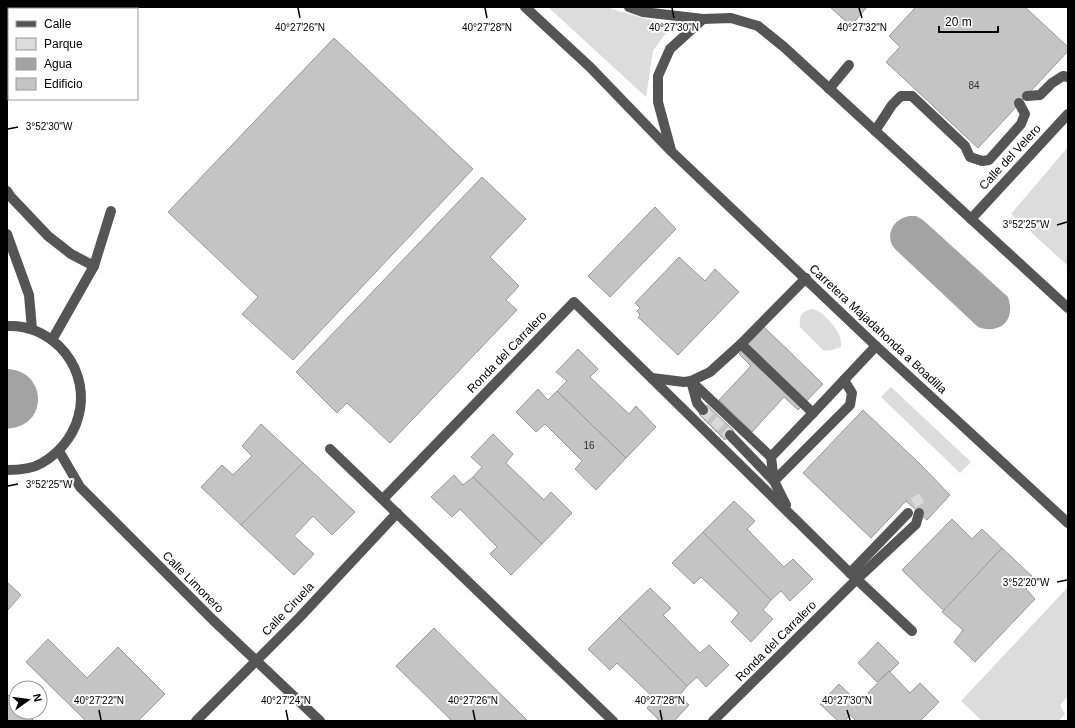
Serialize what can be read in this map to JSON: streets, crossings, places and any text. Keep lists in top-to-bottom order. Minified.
{"streets":{"street":["Calle del Velero","Carretera Majadahonda a Boadilla","Ronda del Carralero","Calle Limonero","Calle Ciruela"]},"crossings":[["Calle Limonero","Calle Ciruela"]],"house_numbers":["84","16"],"legend":["Calle","Parque","Agua","Edificio"],"scale_bar":"20 m","north":"right","coordinates":["40°27'26\"N","40°27'28\"N","40°27'30\"N","40°27'32\"N","3°52'30\"W","3°52'25\"W","3°52'20\"W","40°27'22\"N","40°27'24\"N"]}
